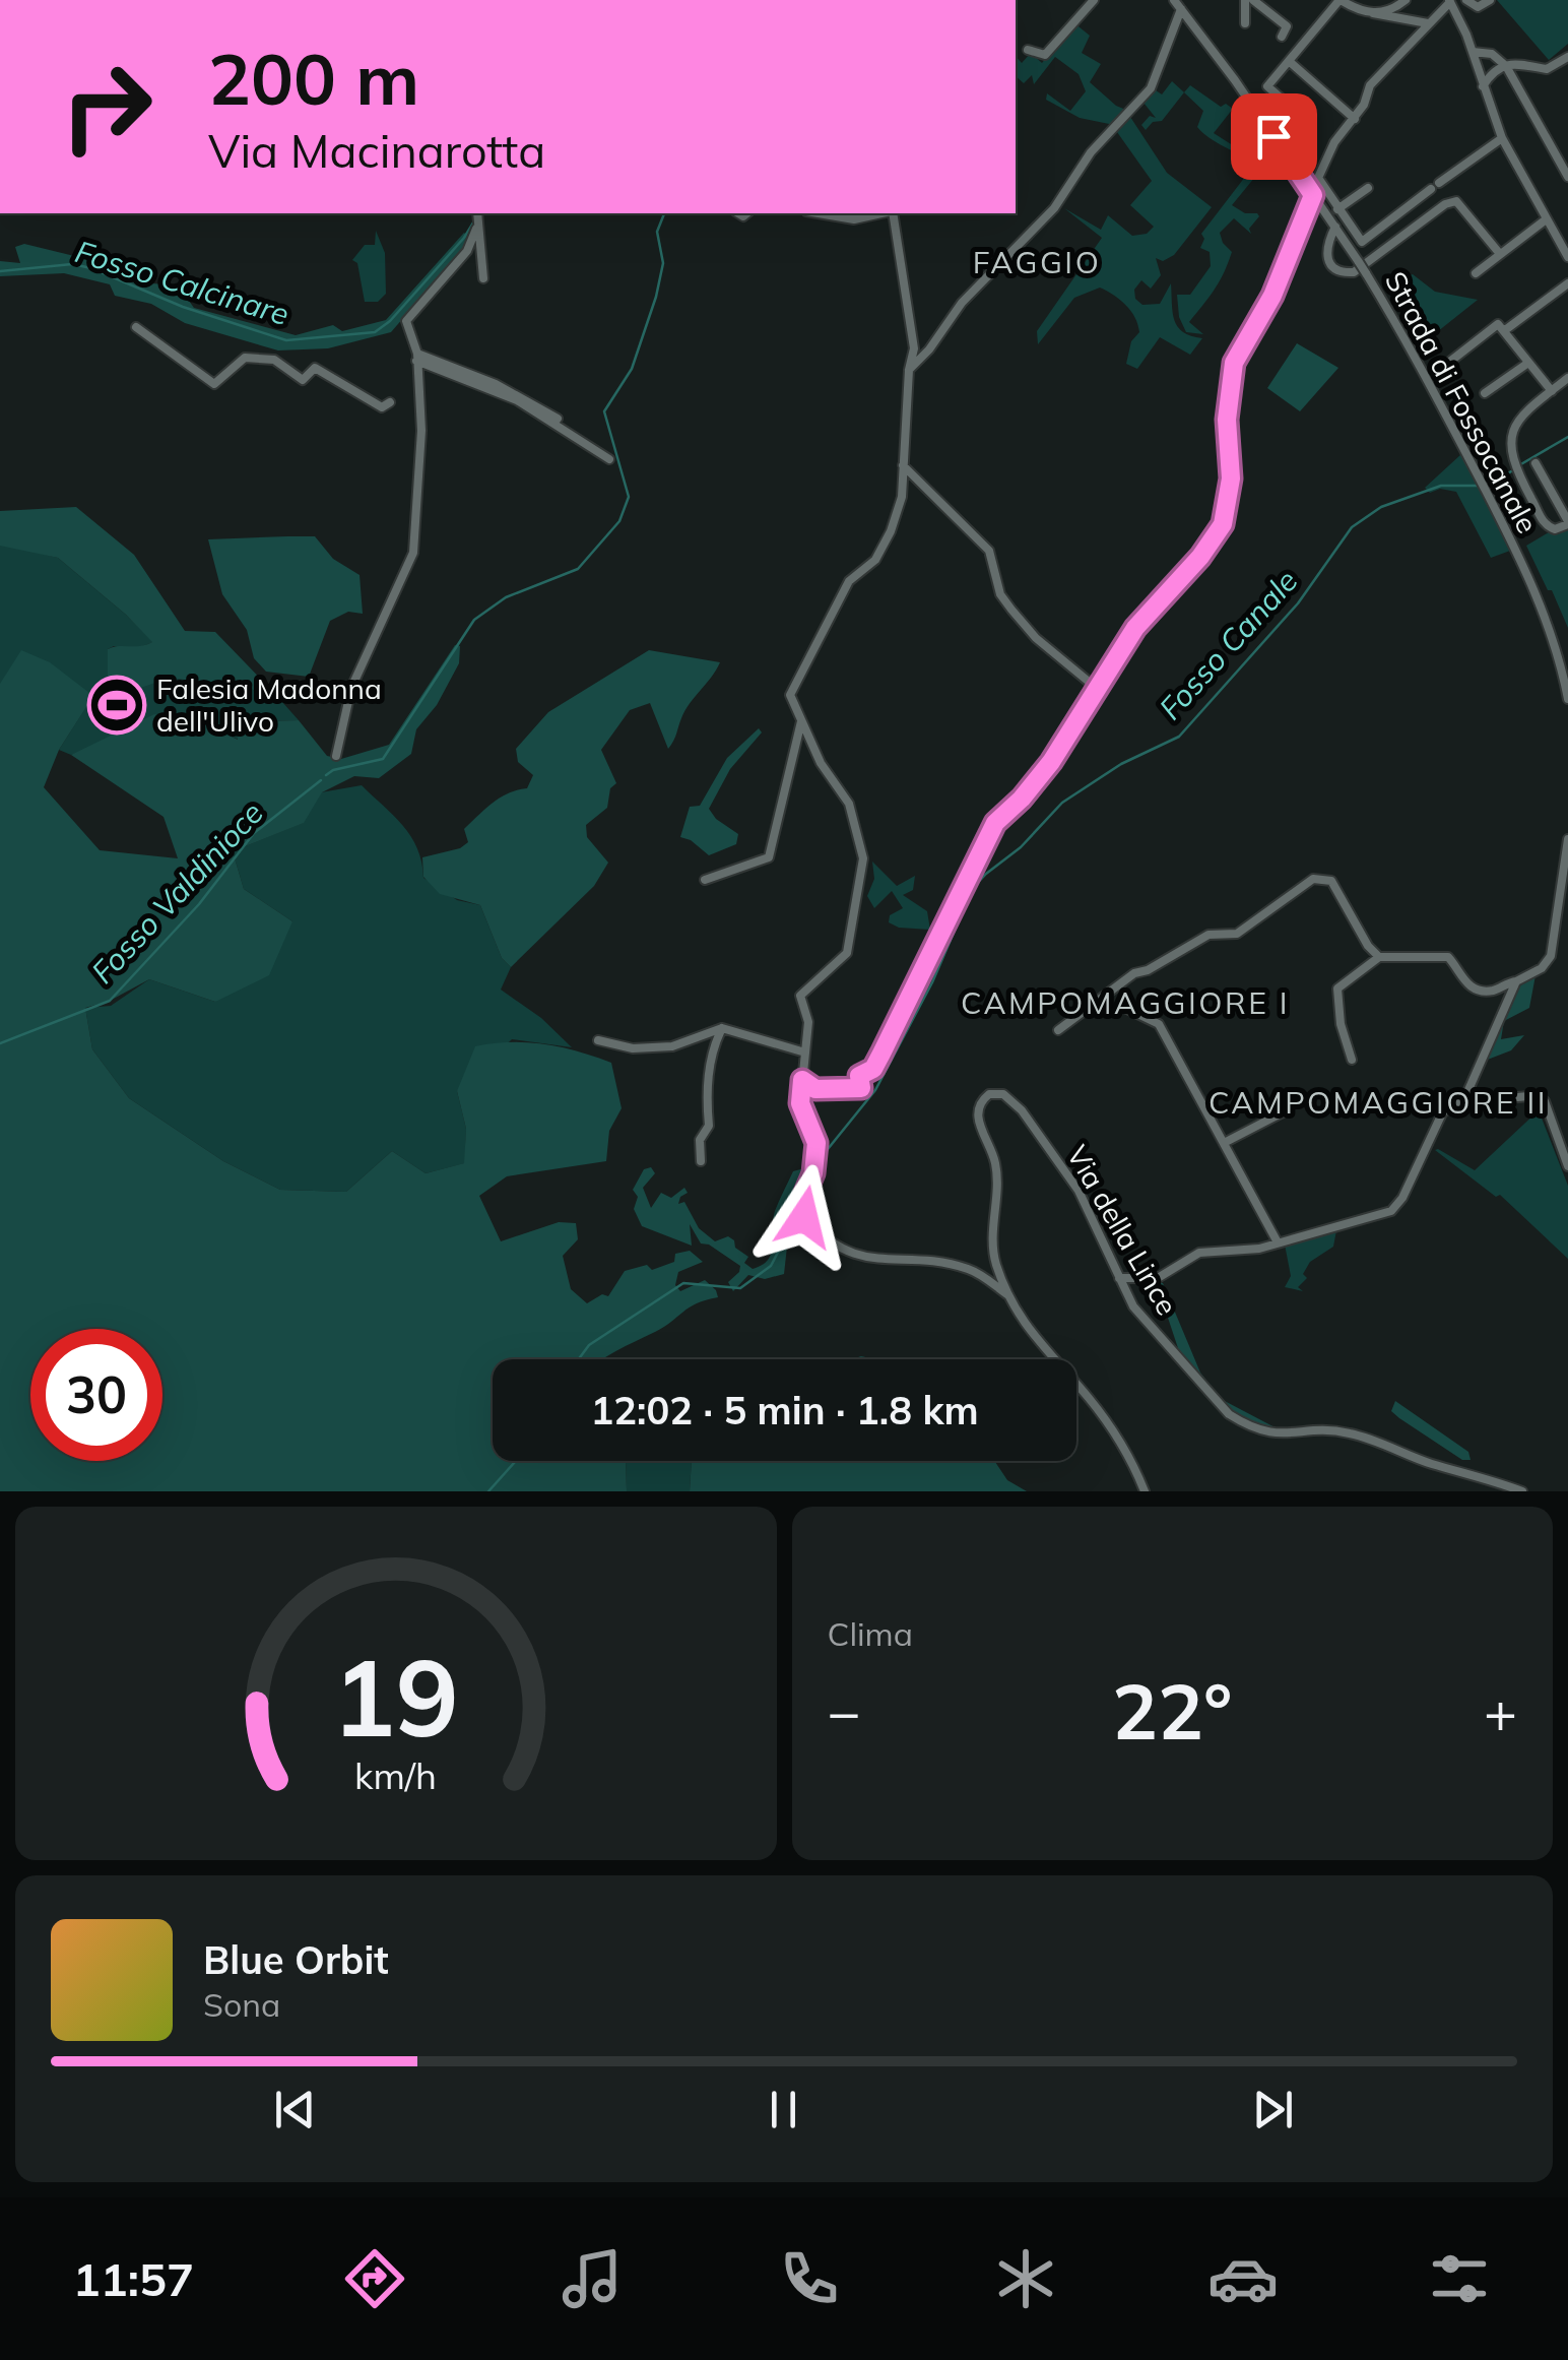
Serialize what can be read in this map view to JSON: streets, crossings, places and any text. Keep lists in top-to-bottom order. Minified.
{"streets":{"street":["Strada di Fossocanale","Via della Lince"]},"districts":["FAGGIO","CAMPOMAGGIORE I","CAMPOMAGGIORE II"],"water":["Fosso Calcinare","Fosso Canale","Fosso Valdinioce"],"places":{"sports":["Falesia Madonna dell'Ulivo"]},"page":{"turn":["200 m","Via Macinarotta"],"limit":"30","trip":"12:02 · 5 min · 1.8 km","tile":"Clima","heat":["−","22°","+"],"song":["Blue Orbit","Sona"],"tabs":"11:57","gauge":["19","km/h"]}}
